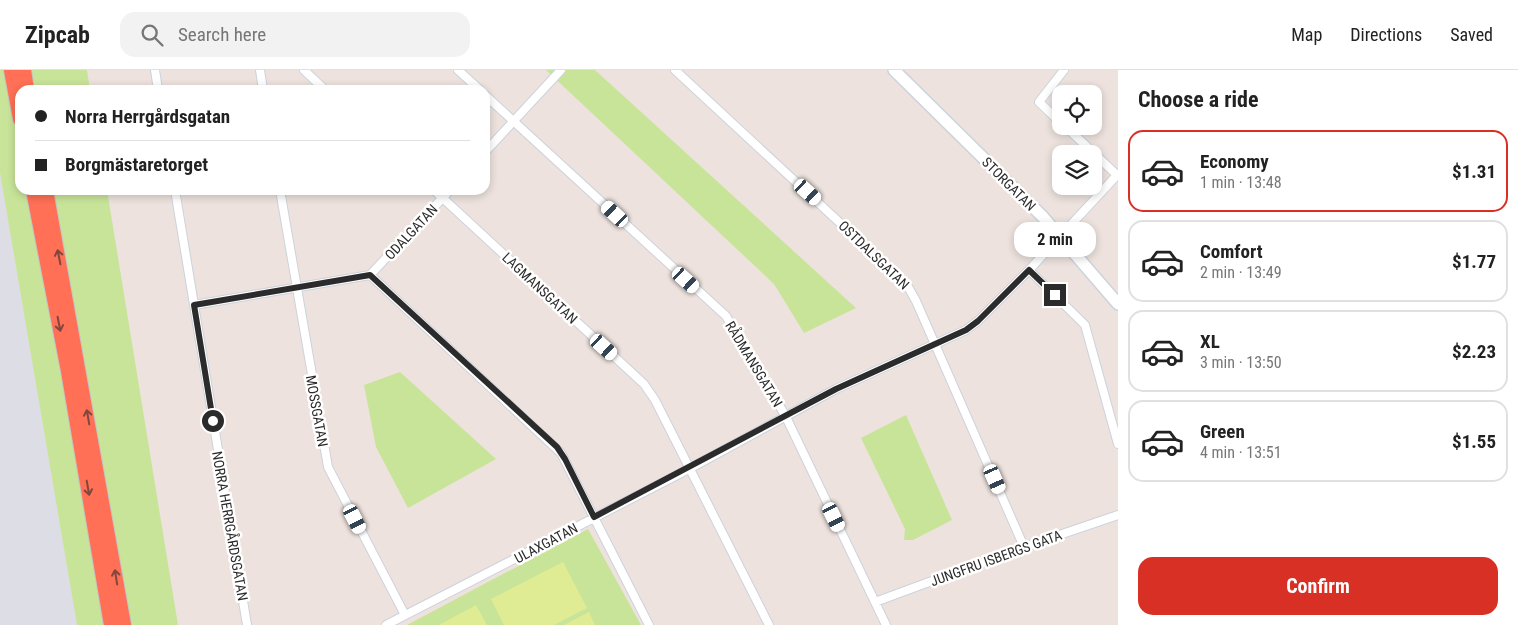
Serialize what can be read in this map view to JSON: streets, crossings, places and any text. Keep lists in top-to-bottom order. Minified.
{"streets":{"main road":["STORGATAN"],"street":["ODALGATAN","OSTDALSGATAN","LAGMANSGATAN","RÅDMANSGATAN","MOSSGATAN","NORRA HERRGÅRDSGATAN","ULAXGATAN","JUNGFRU ISBERGS GATA"]},"crossings":[["STORGATAN","ULAXGATAN"],["ODALGATAN","LAGMANSGATAN"],["OSTDALSGATAN","ULAXGATAN"],["OSTDALSGATAN","JUNGFRU ISBERGS GATA"],["LAGMANSGATAN","ULAXGATAN"],["RÅDMANSGATAN","ULAXGATAN"],["RÅDMANSGATAN","JUNGFRU ISBERGS GATA"],["MOSSGATAN","ULAXGATAN"]],"page":{"header":"Zipcab","search":"Search here","nav":["Map","Directions","Saved"],"heading":"Choose a ride","banner":["Norra Herrgårdsgatan","Borgmästaretorget"],"list":[{"name":"Economy","note":"1 min · 13:48","value":"$1.31"},{"name":"Comfort","note":"2 min · 13:49","value":"$1.77"},{"name":"XL","note":"3 min · 13:50","value":"$2.23"},{"name":"Green","note":"4 min · 13:51","value":"$1.55"}],"bubble":"2 min","buttons":"Confirm"}}
